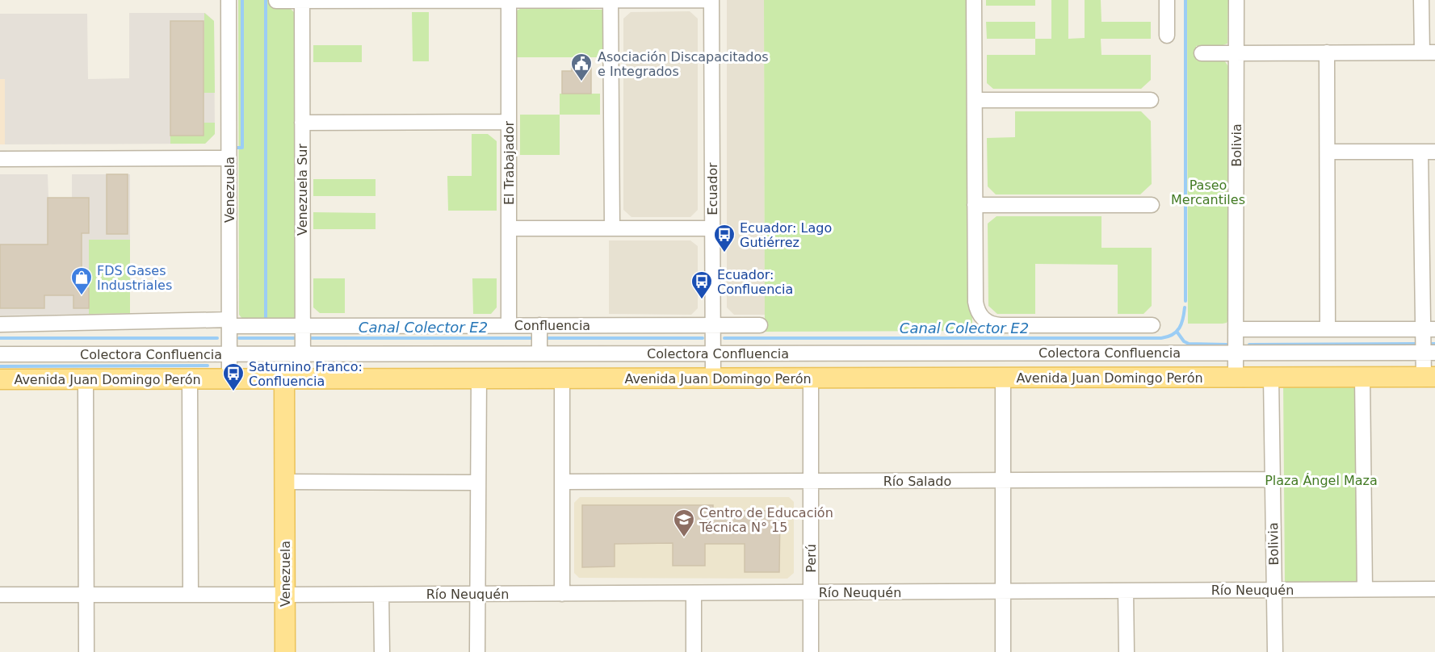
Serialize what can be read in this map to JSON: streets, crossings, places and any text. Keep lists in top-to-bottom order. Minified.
{"streets":{"main road":["Venezuela","Avenida Juan Domingo Perón"],"street":["Bolivia","El Trabajador","Ecuador","Venezuela Sur","Confluencia","Colectora Confluencia","Río Salado","Perú","Río Neuquén"]},"crossings":[["Bolivia","Colectora Confluencia"],["Bolivia","Avenida Juan Domingo Perón"],["Bolivia","Río Salado"],["Bolivia","Río Neuquén"],["El Trabajador","Confluencia"],["Ecuador","Confluencia"],["Ecuador","Colectora Confluencia"],["Ecuador","Avenida Juan Domingo Perón"],["Venezuela","Venezuela Sur"],["Venezuela","Confluencia"],["Venezuela","Colectora Confluencia"],["Venezuela","Avenida Juan Domingo Perón"],["Venezuela","Río Neuquén"],["Venezuela Sur","Confluencia"],["Venezuela Sur","Colectora Confluencia"],["Venezuela Sur","Avenida Juan Domingo Perón"],["Avenida Juan Domingo Perón","Perú"],["Río Salado","Perú"],["Perú","Río Neuquén"]],"water":["Canal Colector E2"],"parks":["Paseo Mercantiles","Plaza Ángel Maza"],"places":{"public building":["Asociación Discapacitados e Integrados"],"bus stop":["Ecuador: Lago Gutiérrez","Ecuador: Confluencia","Saturnino Franco: Confluencia"],"shop":["FDS Gases Industriales"],"school or university":["Centro de Educación Técnica N° 15"]}}
